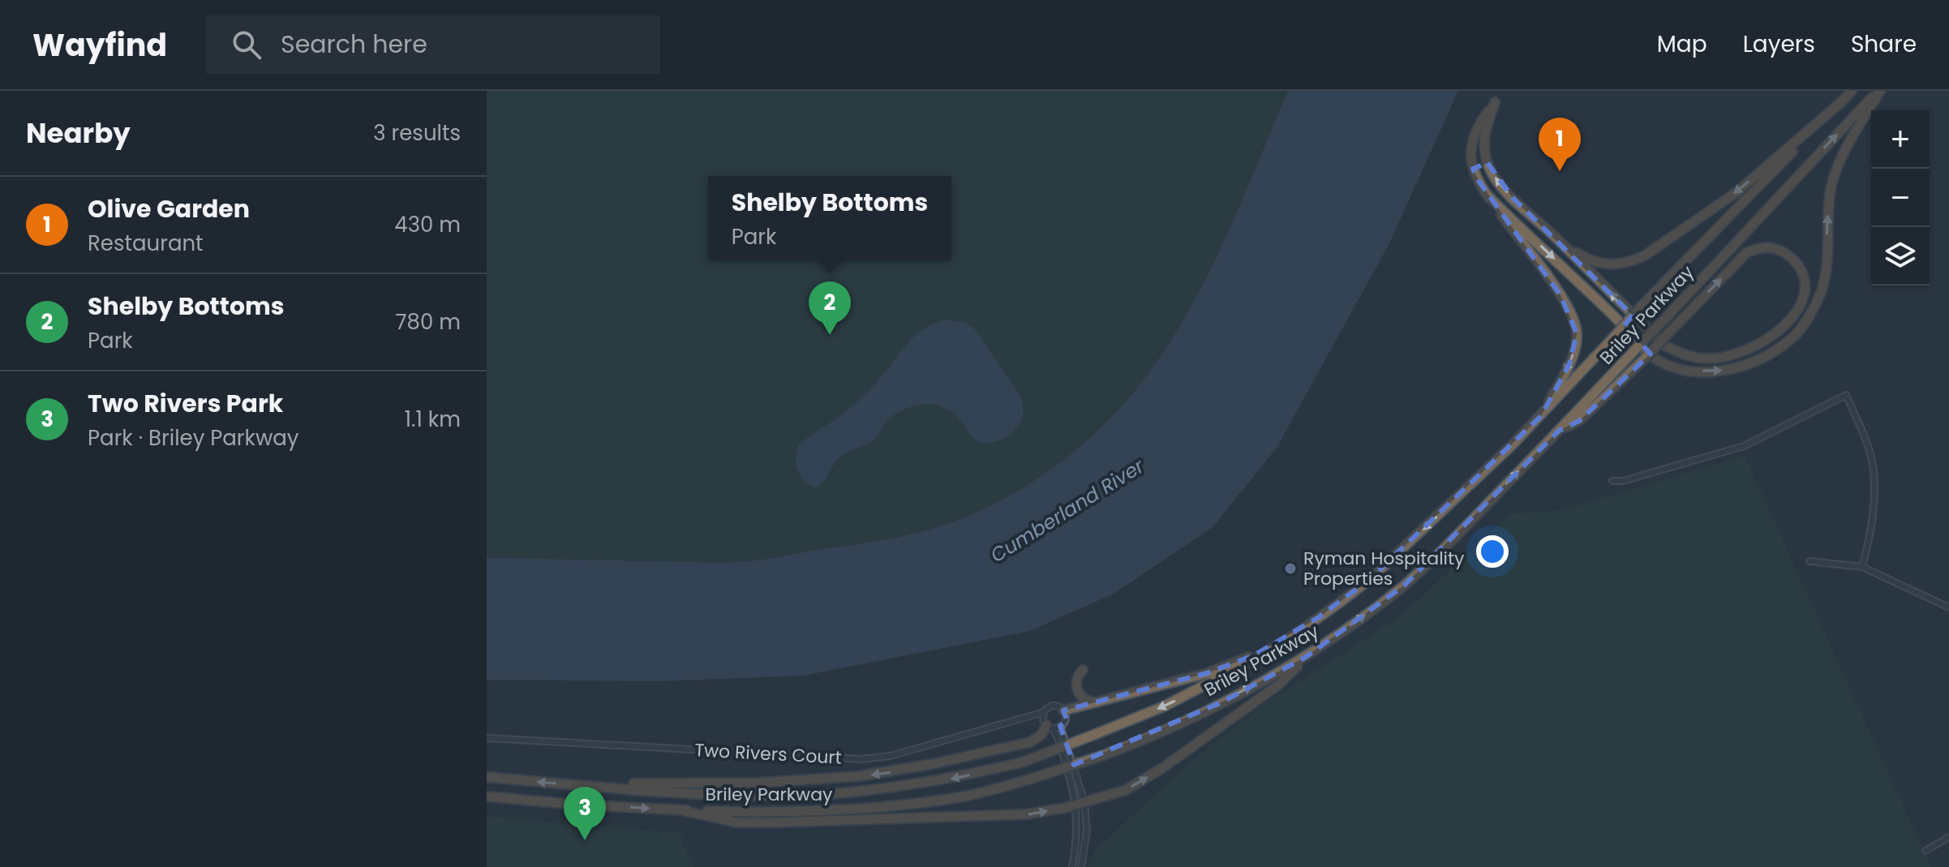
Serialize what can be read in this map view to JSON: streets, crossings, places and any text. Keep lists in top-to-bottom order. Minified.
{"streets":{"highway":["Briley Parkway"],"street":["Two Rivers Court"]},"water":["Cumberland River"],"places":["Ryman Hospitality Properties"],"page":{"header":"Wayfind","search":"Search here","nav":["Map","Layers","Share"],"heading":["Nearby","3 results"],"map_buttons":["+","−"],"pins":["1","2","3"],"list":[{"mark":"1","name":"Olive Garden","note":"Restaurant","value":"430 m"},{"mark":"2","name":"Shelby Bottoms","note":"Park","value":"780 m"},{"mark":"3","name":"Two Rivers Park","note":"Park · Briley Parkway","value":"1.1 km"}],"popup":["Shelby Bottoms","Park"]}}
